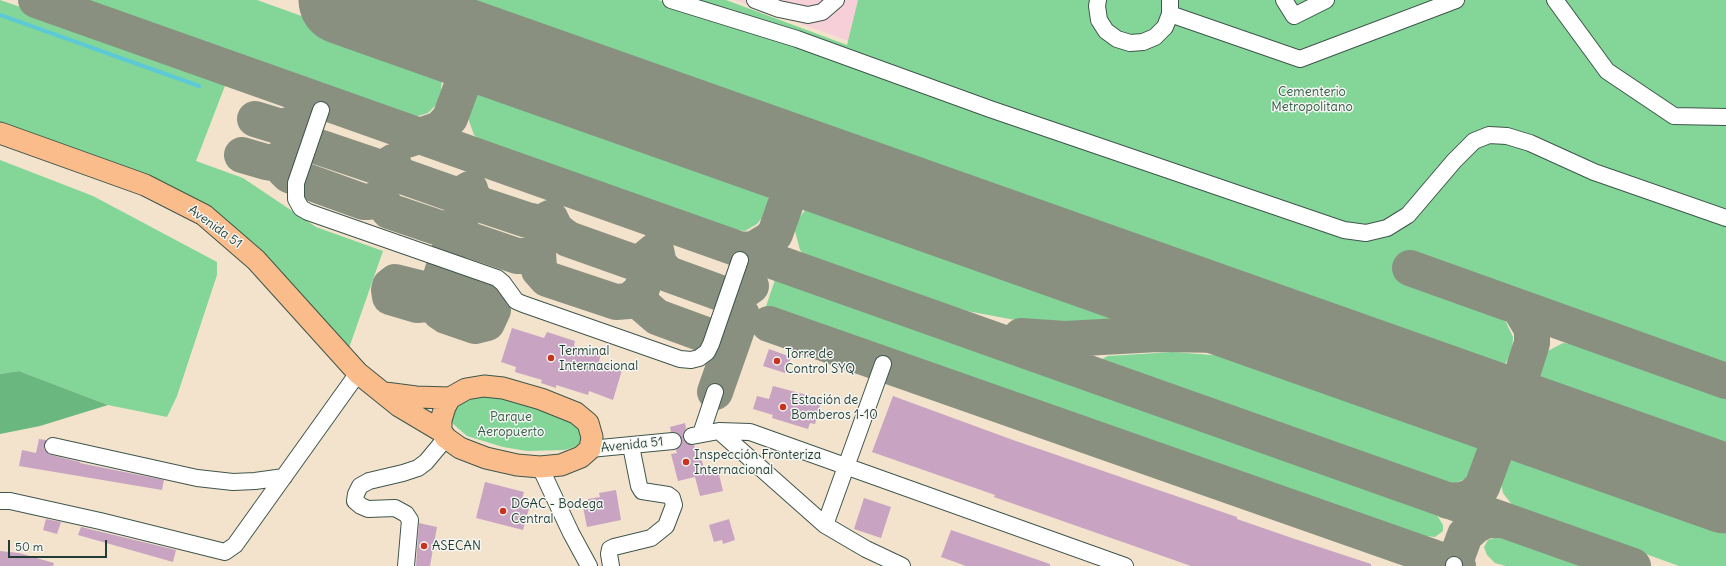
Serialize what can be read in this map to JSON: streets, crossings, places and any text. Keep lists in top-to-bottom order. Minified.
{"streets":{"main road":["Avenida 51"]},"parks":["Cementerio Metropolitano","Parque Aeropuerto"],"places":["Terminal Internacional","Torre de Control SYQ","Estación de Bomberos 1-10","Inspección Fronteriza Internacional","DGAC - Bodega Central","ASECAN"],"scale_bar":"50 m"}
